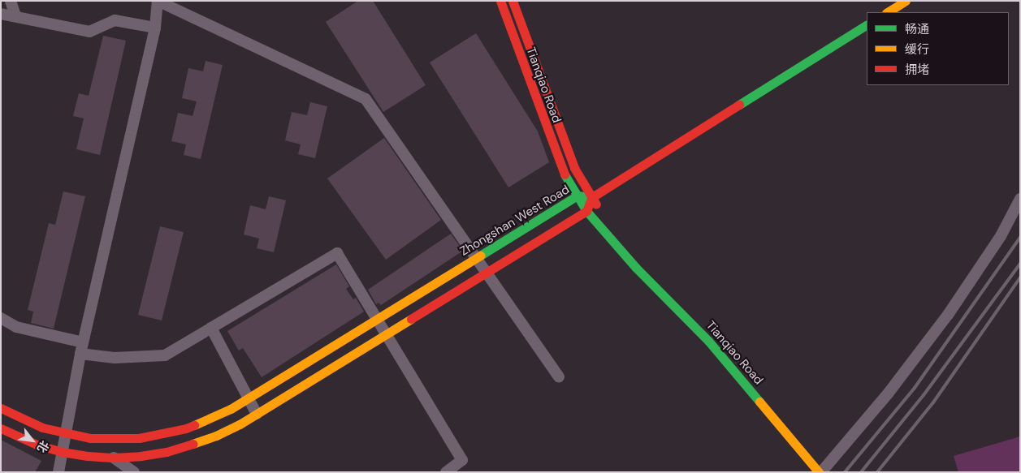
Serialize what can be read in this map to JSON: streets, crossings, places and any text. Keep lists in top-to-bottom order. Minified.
{"streets":{"main road":["Tianqiao Road","Zhongshan West Road"]},"crossings":[["Tianqiao Road","Zhongshan West Road"]],"legend":["畅通","缓行","拥堵"],"north":"bottom right"}
